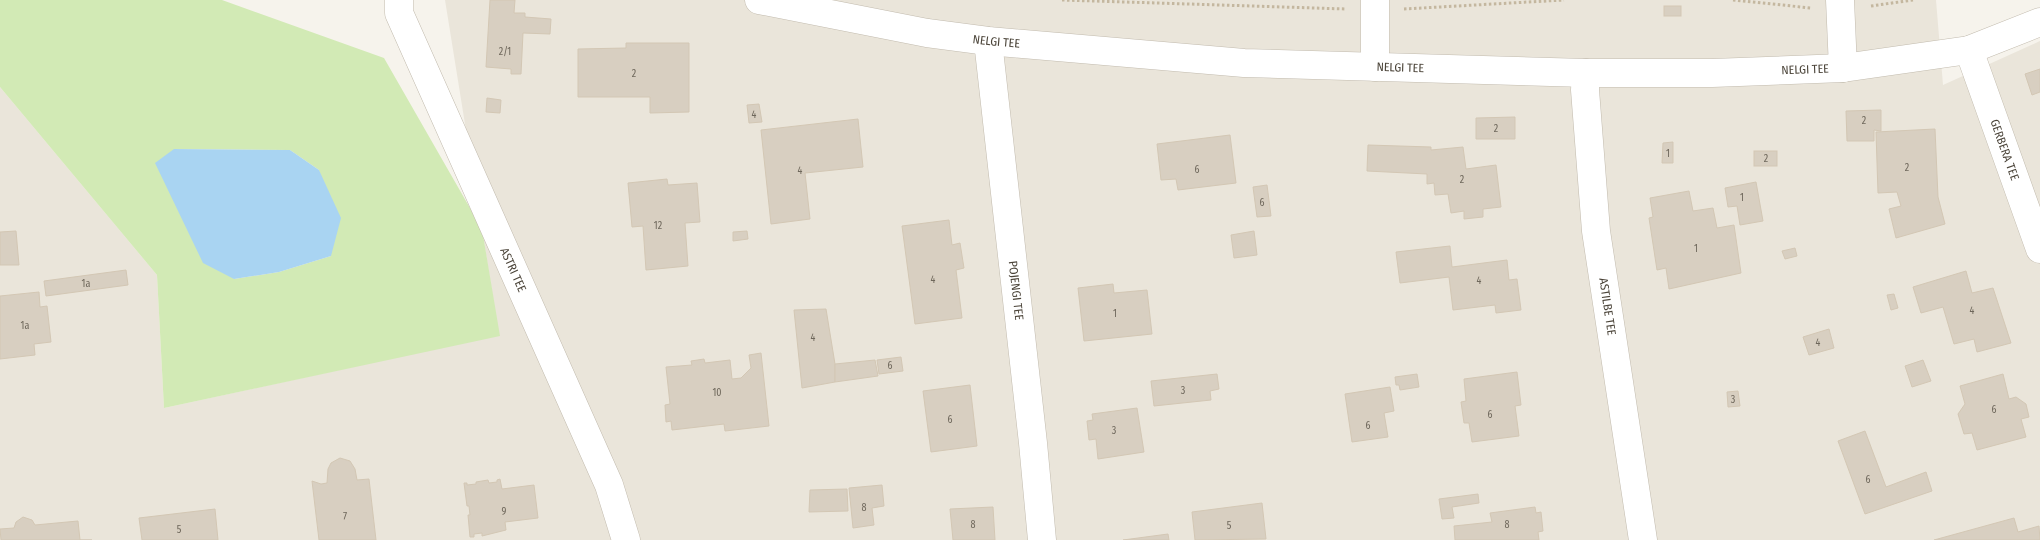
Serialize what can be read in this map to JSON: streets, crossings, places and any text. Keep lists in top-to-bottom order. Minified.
{"streets":{"street":["NELGI TEE","GERBERA TEE","ASTRI TEE","POJENGI TEE","ASTILBE TEE"]},"crossings":[["NELGI TEE","GERBERA TEE"],["NELGI TEE","POJENGI TEE"],["NELGI TEE","ASTILBE TEE"]],"house_numbers":["2/1","2","4","2","2","1","2","2","6","4","2","1","6","12","1","4","4","1a","4","1","1a","4","4","6","3","10","3","6","6","6","6","3","6","8","9","7","8","8","5","5"]}
